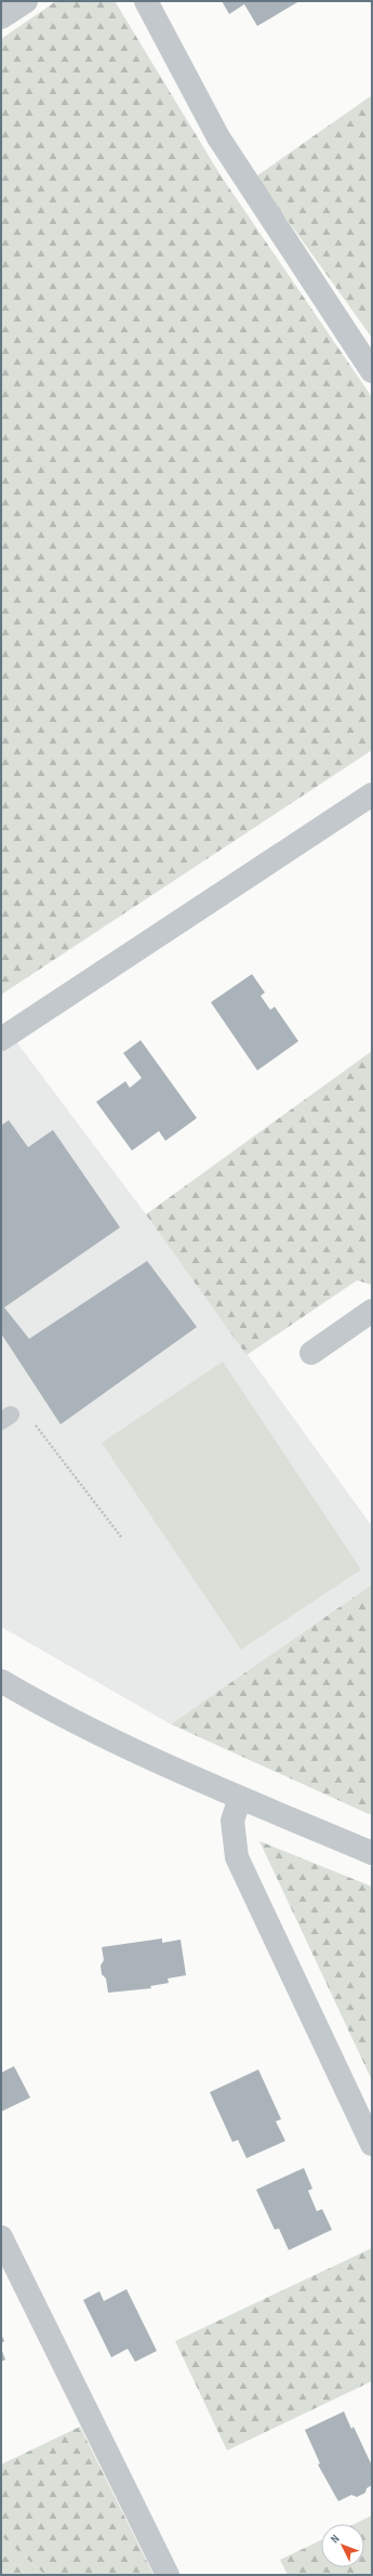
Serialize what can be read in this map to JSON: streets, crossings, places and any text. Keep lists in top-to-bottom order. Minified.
{"north":"top left"}
